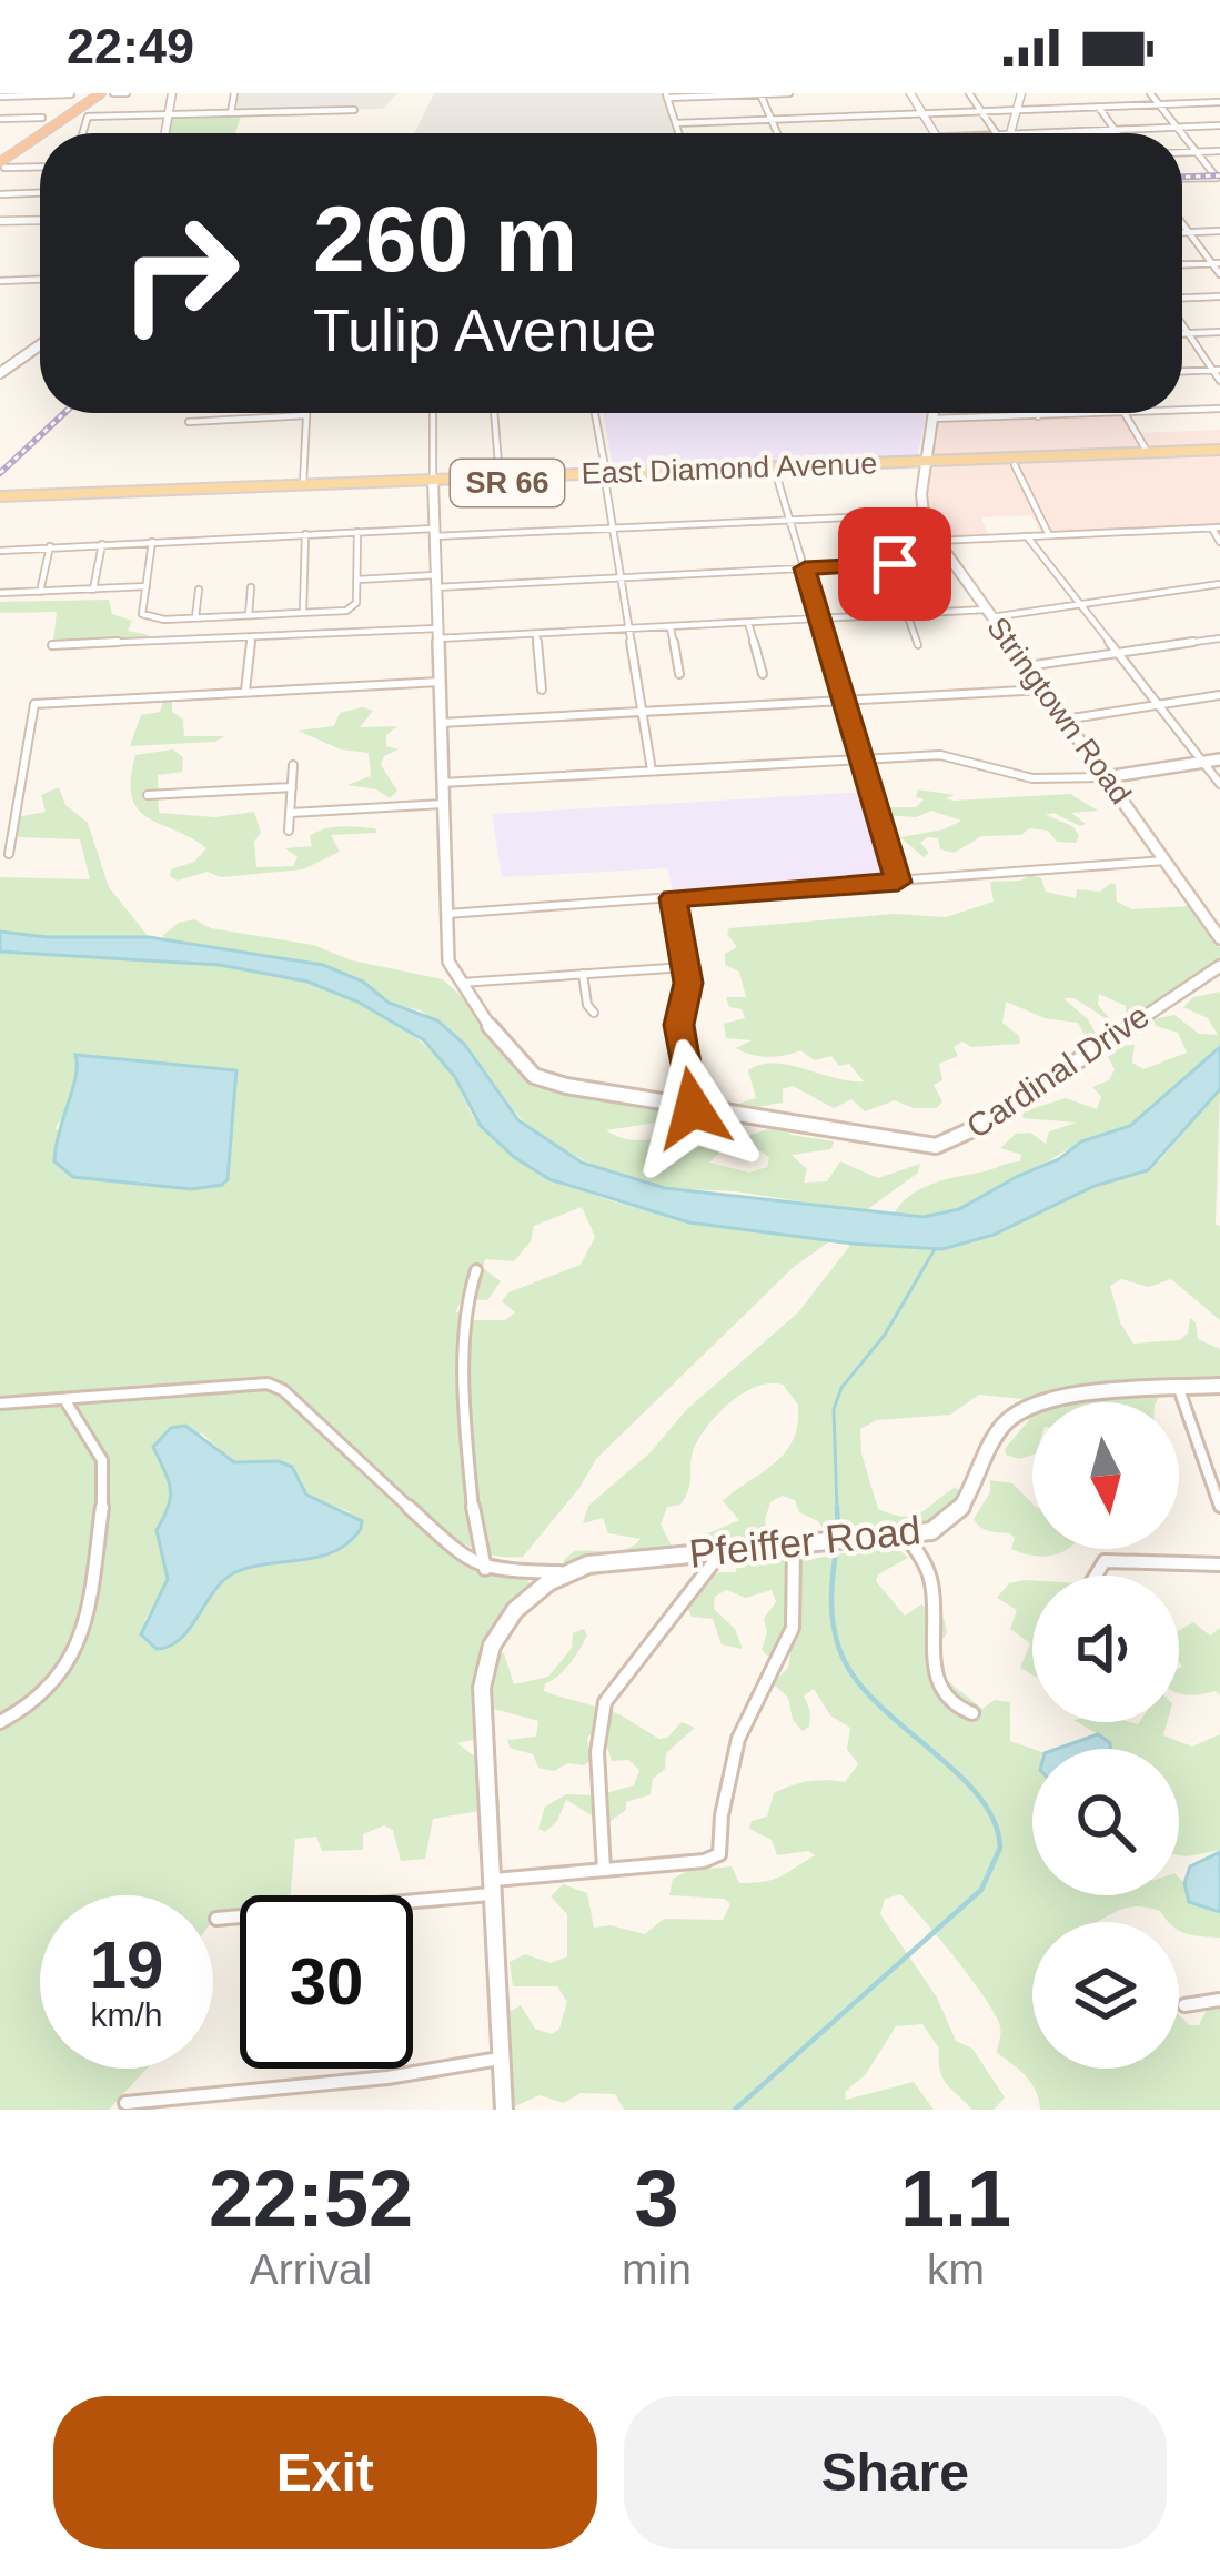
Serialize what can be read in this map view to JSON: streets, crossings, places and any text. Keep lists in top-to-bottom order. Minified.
{"streets":{"main road":["East Diamond Avenue","SR 66"],"street":["Stringtown Road","Cardinal Drive","Pfeiffer Road"]},"north":"bottom","page":{"status":"22:49","turn":["260 m","Tulip Avenue"],"speed":"19 km/h","limit":"30","eta":["22:52","Arrival","3","min","1.1","km"],"buttons":["Exit","Share"]}}
